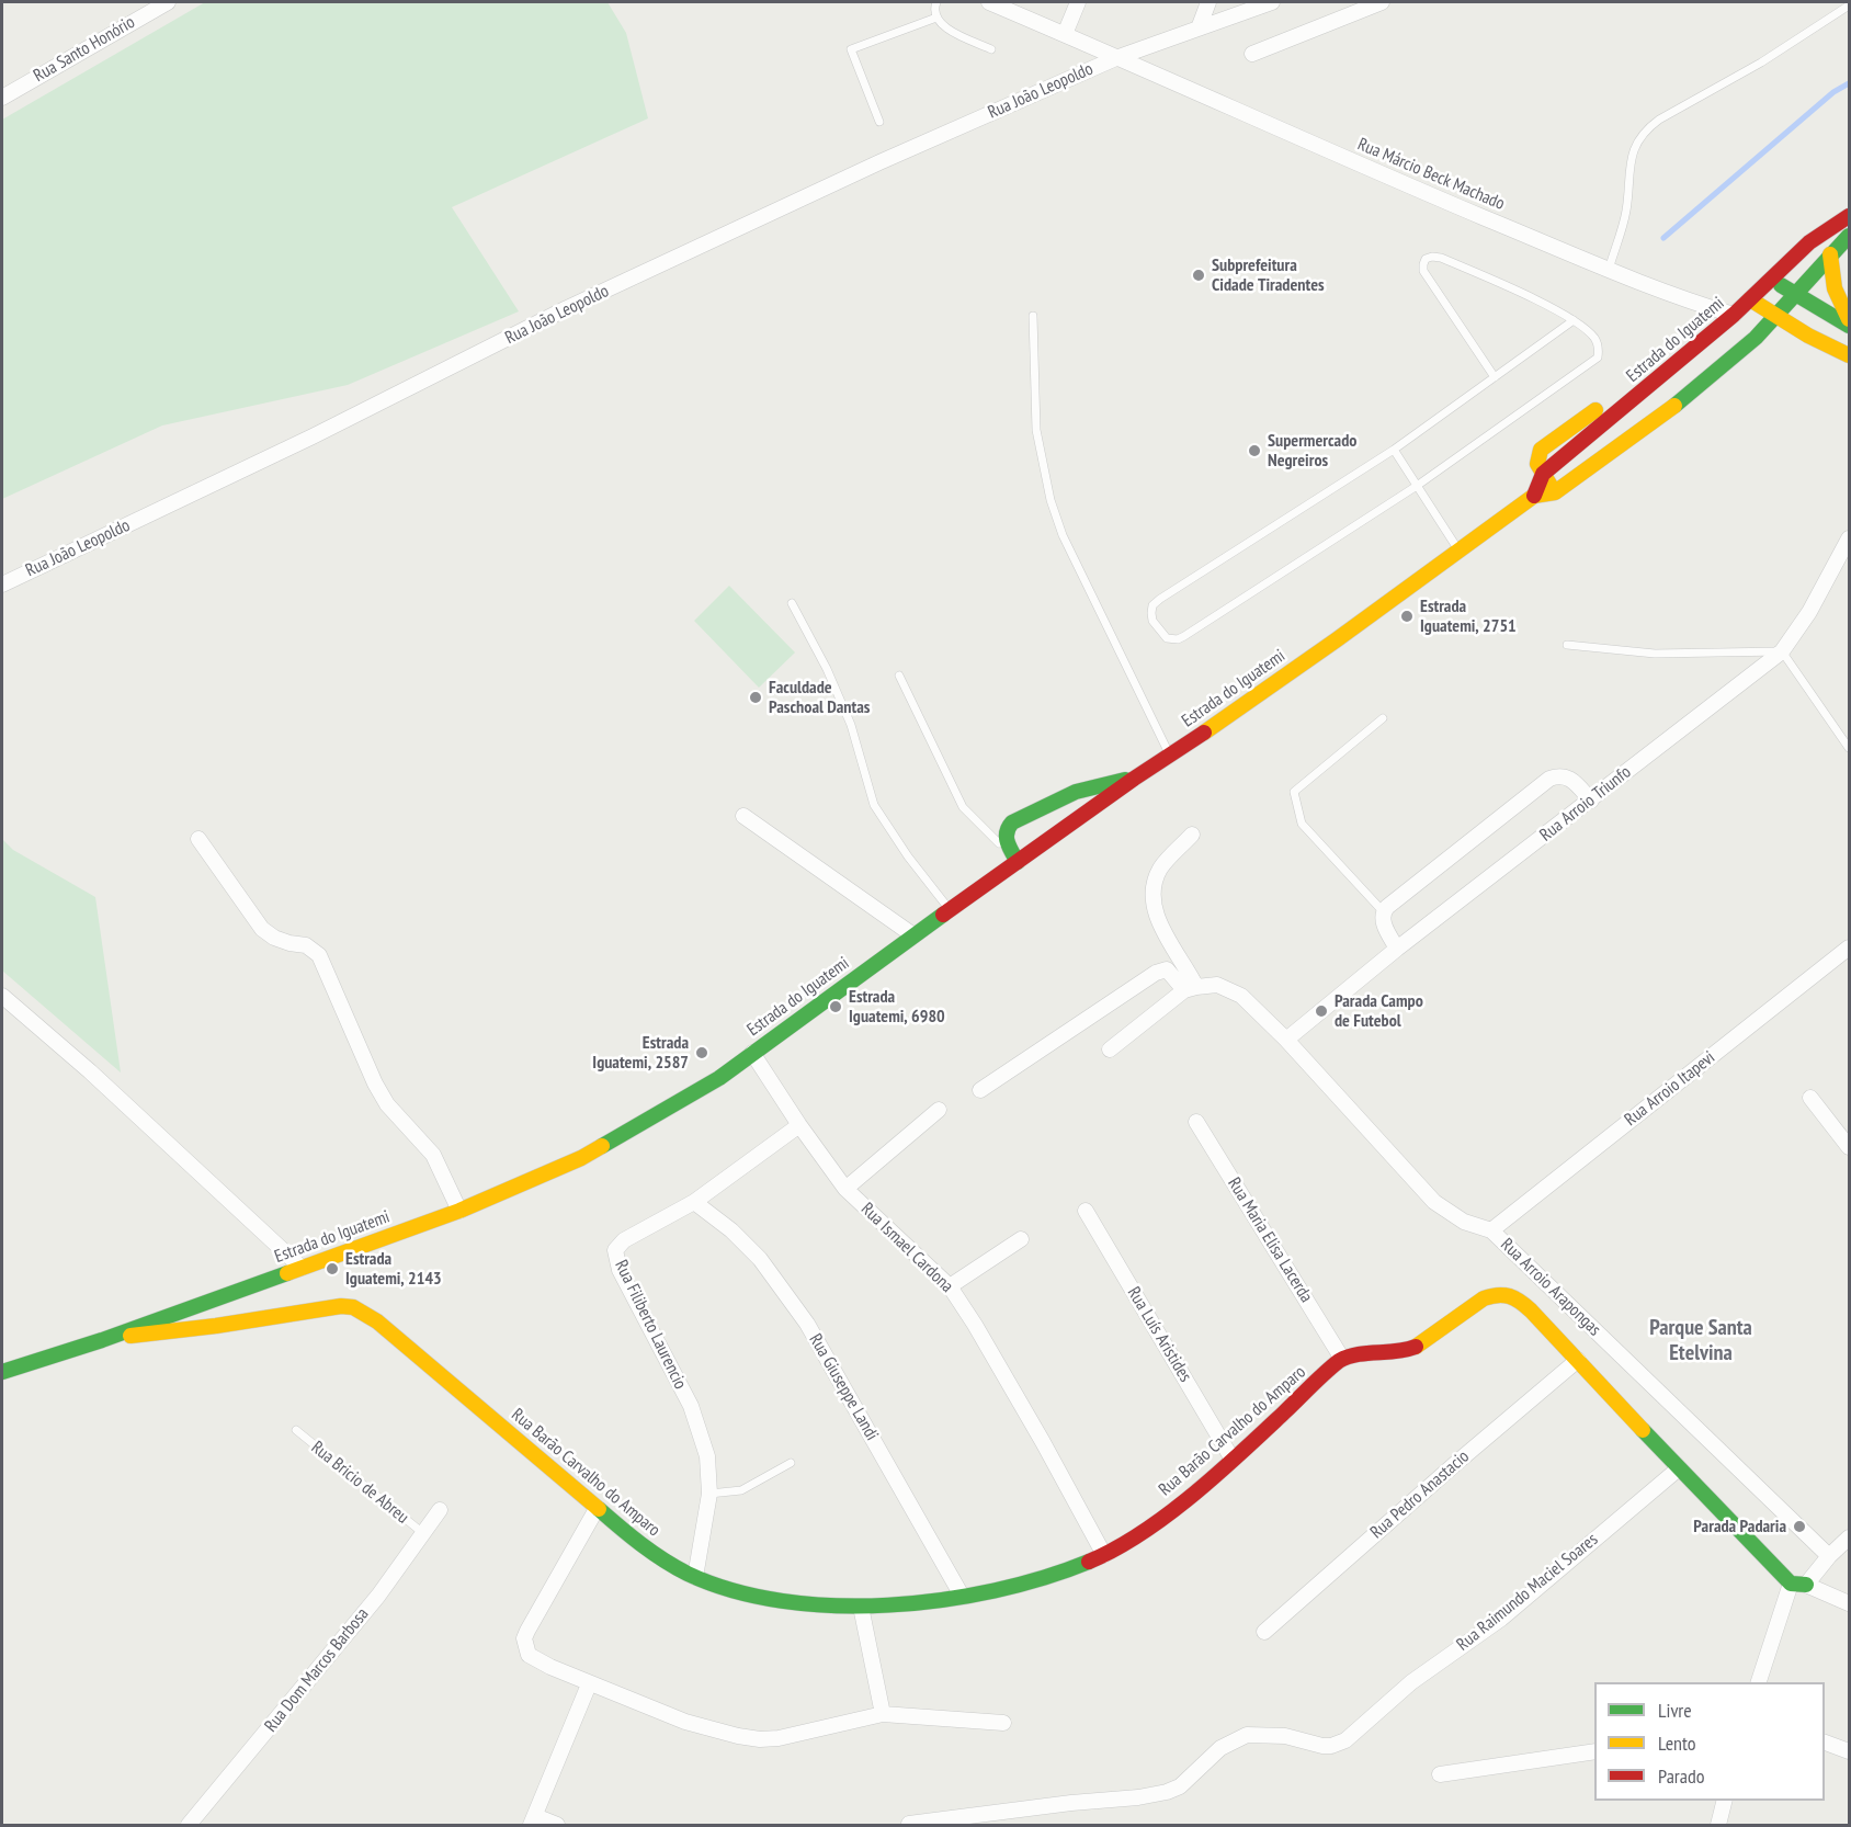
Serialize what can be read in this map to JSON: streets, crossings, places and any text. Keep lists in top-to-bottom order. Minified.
{"streets":{"main road":["Estrada do Iguatemi","Rua Barão Carvalho do Amparo"],"street":["Rua Santo Honório","Rua João Leopoldo","Rua Márcio Beck Machado","Rua Arroio Triunfo","Rua Arroio Itapevi","Rua Maria Elisa Lacerda","Rua Ismael Cardona","Rua Arroio Arapongas","Rua Filiberto Laurencio","Rua Luís Aristides","Rua Giuseppe Landi","Rua Pedro Anastacio","Rua Raimundo Maciel Soares","Rua Dom Marcos Barbosa"],"lane":["Rua Bricio de Abreu"]},"crossings":[["Rua João Leopoldo","Rua Márcio Beck Machado"],["Rua Márcio Beck Machado","Estrada do Iguatemi"],["Estrada do Iguatemi","Rua Ismael Cardona"],["Estrada do Iguatemi","Rua Barão Carvalho do Amparo"],["Rua Arroio Triunfo","Rua Arroio Arapongas"],["Rua Arroio Itapevi","Rua Arroio Arapongas"],["Rua Maria Elisa Lacerda","Rua Barão Carvalho do Amparo"],["Rua Ismael Cardona","Rua Filiberto Laurencio"],["Rua Ismael Cardona","Rua Barão Carvalho do Amparo"],["Rua Filiberto Laurencio","Rua Giuseppe Landi"],["Rua Filiberto Laurencio","Rua Barão Carvalho do Amparo"],["Rua Luís Aristides","Rua Barão Carvalho do Amparo"],["Rua Giuseppe Landi","Rua Barão Carvalho do Amparo"],["Rua Bricio de Abreu","Rua Dom Marcos Barbosa"]],"districts":["Parque Santa Etelvina"],"places":["Subprefeitura Cidade Tiradentes","Supermercado Negreiros","Estrada Iguatemi, 2751","Faculdade Paschoal Dantas","Estrada Iguatemi, 6980","Parada Campo de Futebol","Estrada Iguatemi, 2587","Estrada Iguatemi, 2143","Parada Padaria"],"legend":["Livre","Lento","Parado"]}
